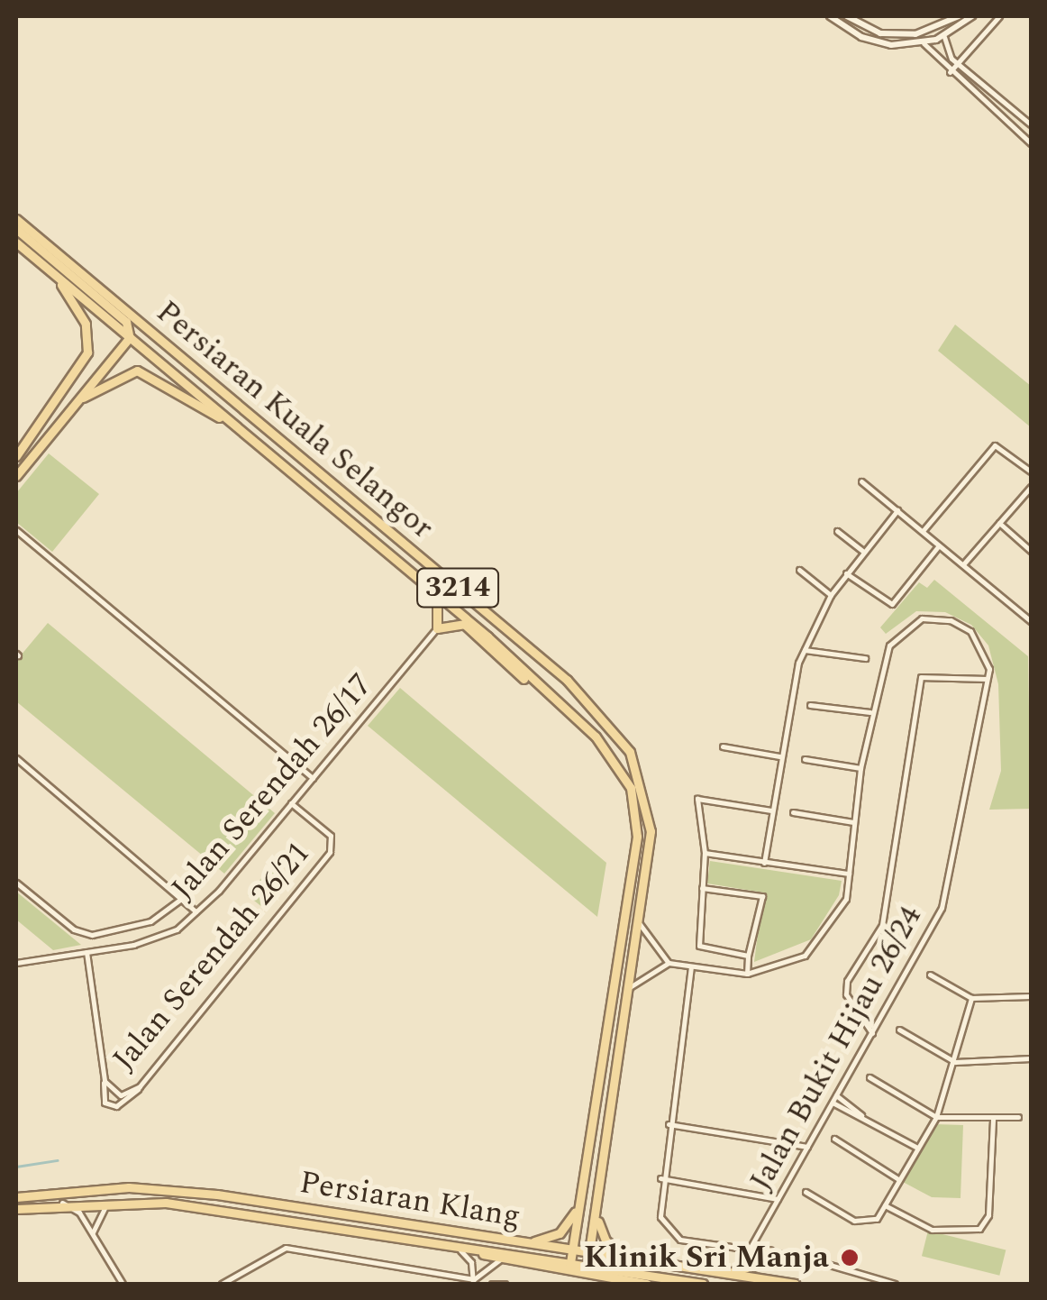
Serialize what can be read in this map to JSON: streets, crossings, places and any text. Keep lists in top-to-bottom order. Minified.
{"streets":{"main road":["Persiaran Kuala Selangor","3214","Persiaran Klang"],"street":["Jalan Serendah 26/17","Jalan Serendah 26/21","Jalan Bukit Hijau 26/24"]},"crossings":[["Persiaran Kuala Selangor","Persiaran Klang"],["Jalan Serendah 26/17","Jalan Serendah 26/21"]],"places":["Klinik Sri Manja"]}
